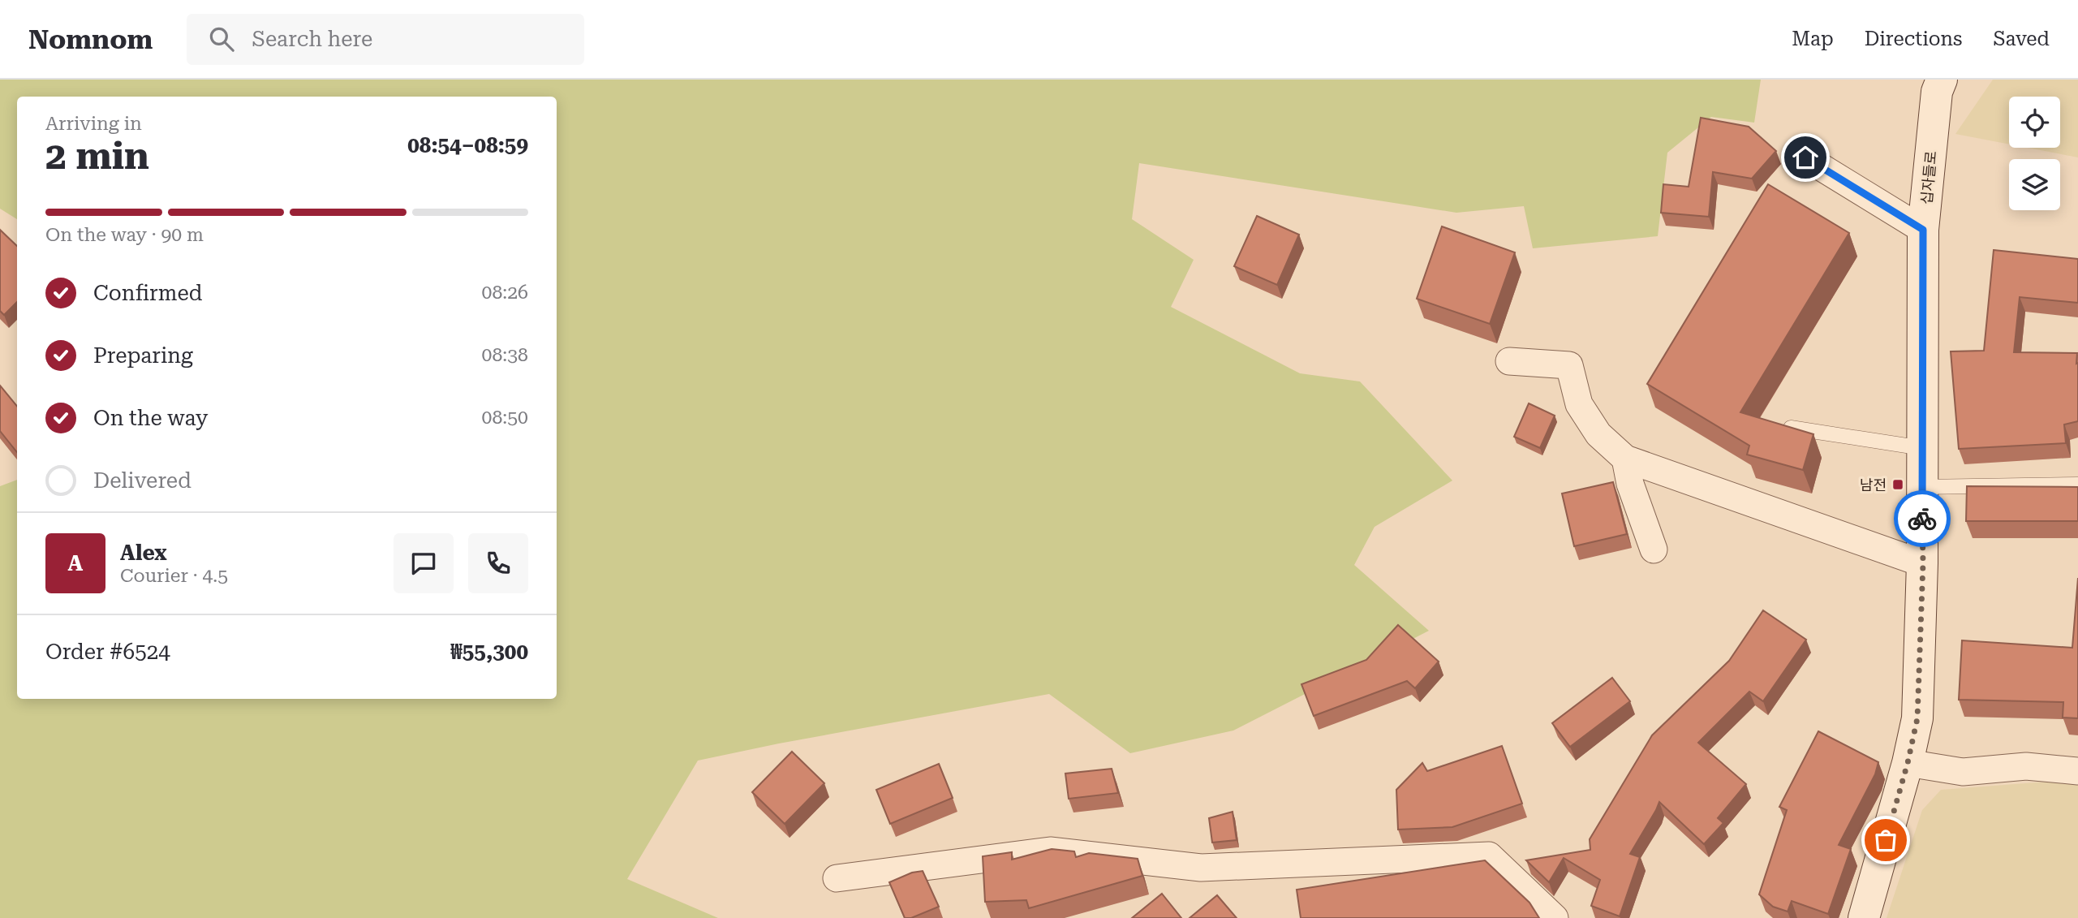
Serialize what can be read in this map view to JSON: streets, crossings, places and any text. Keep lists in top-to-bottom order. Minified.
{"streets":{"main road":["십자들로"]},"places":{"transit":["남전"]},"page":{"header":"Nomnom","search":"Search here","nav":["Map","Directions","Saved"],"heading":["2 min","Arriving in","08:54–08:59"],"panel":["Alex","Courier · 4.5","Order #6524","₩55,300"],"bar":"On the way · 90 m","list":[["Confirmed","08:26"],["Preparing","08:38"],["On the way","08:50"],"Delivered"],"round":"A"}}
